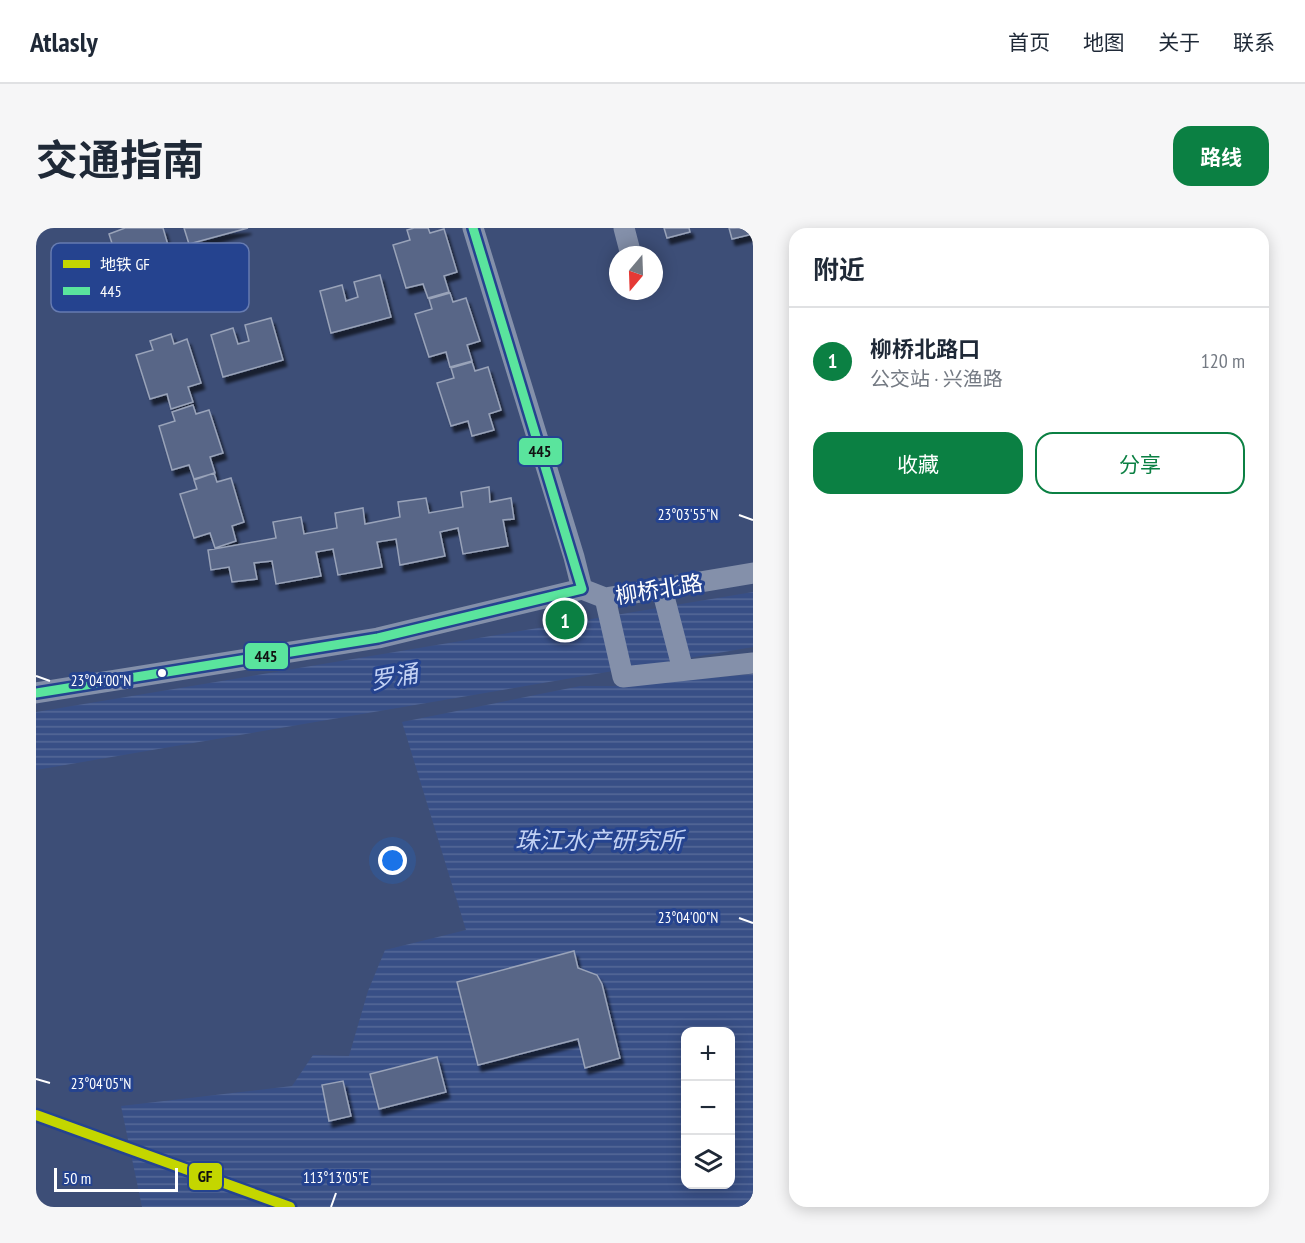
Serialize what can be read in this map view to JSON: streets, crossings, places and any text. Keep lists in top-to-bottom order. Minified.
{"streets":{"street":["柳桥北路"]},"water":["罗涌","珠江水产研究所"],"lines":["transit line 445","metro line GF"],"legend":["地铁 GF","445"],"scale_bar":"50 m","north":"bottom","page":{"header":"Atlasly","nav":["首页","地图","关于","联系"],"title":"交通指南","buttons":["路线",["收藏","分享"]],"heading":"附近","list":[{"mark":"1","name":"柳桥北路口","note":"公交站 · 兴渔路","value":"120 m"}],"pins":"1","map_buttons":["+","−"],"scale":"50 m"},"coordinates":["23°03'55\"N","23°04'00\"N","23°04'05\"N","113°13'05\"E"]}
